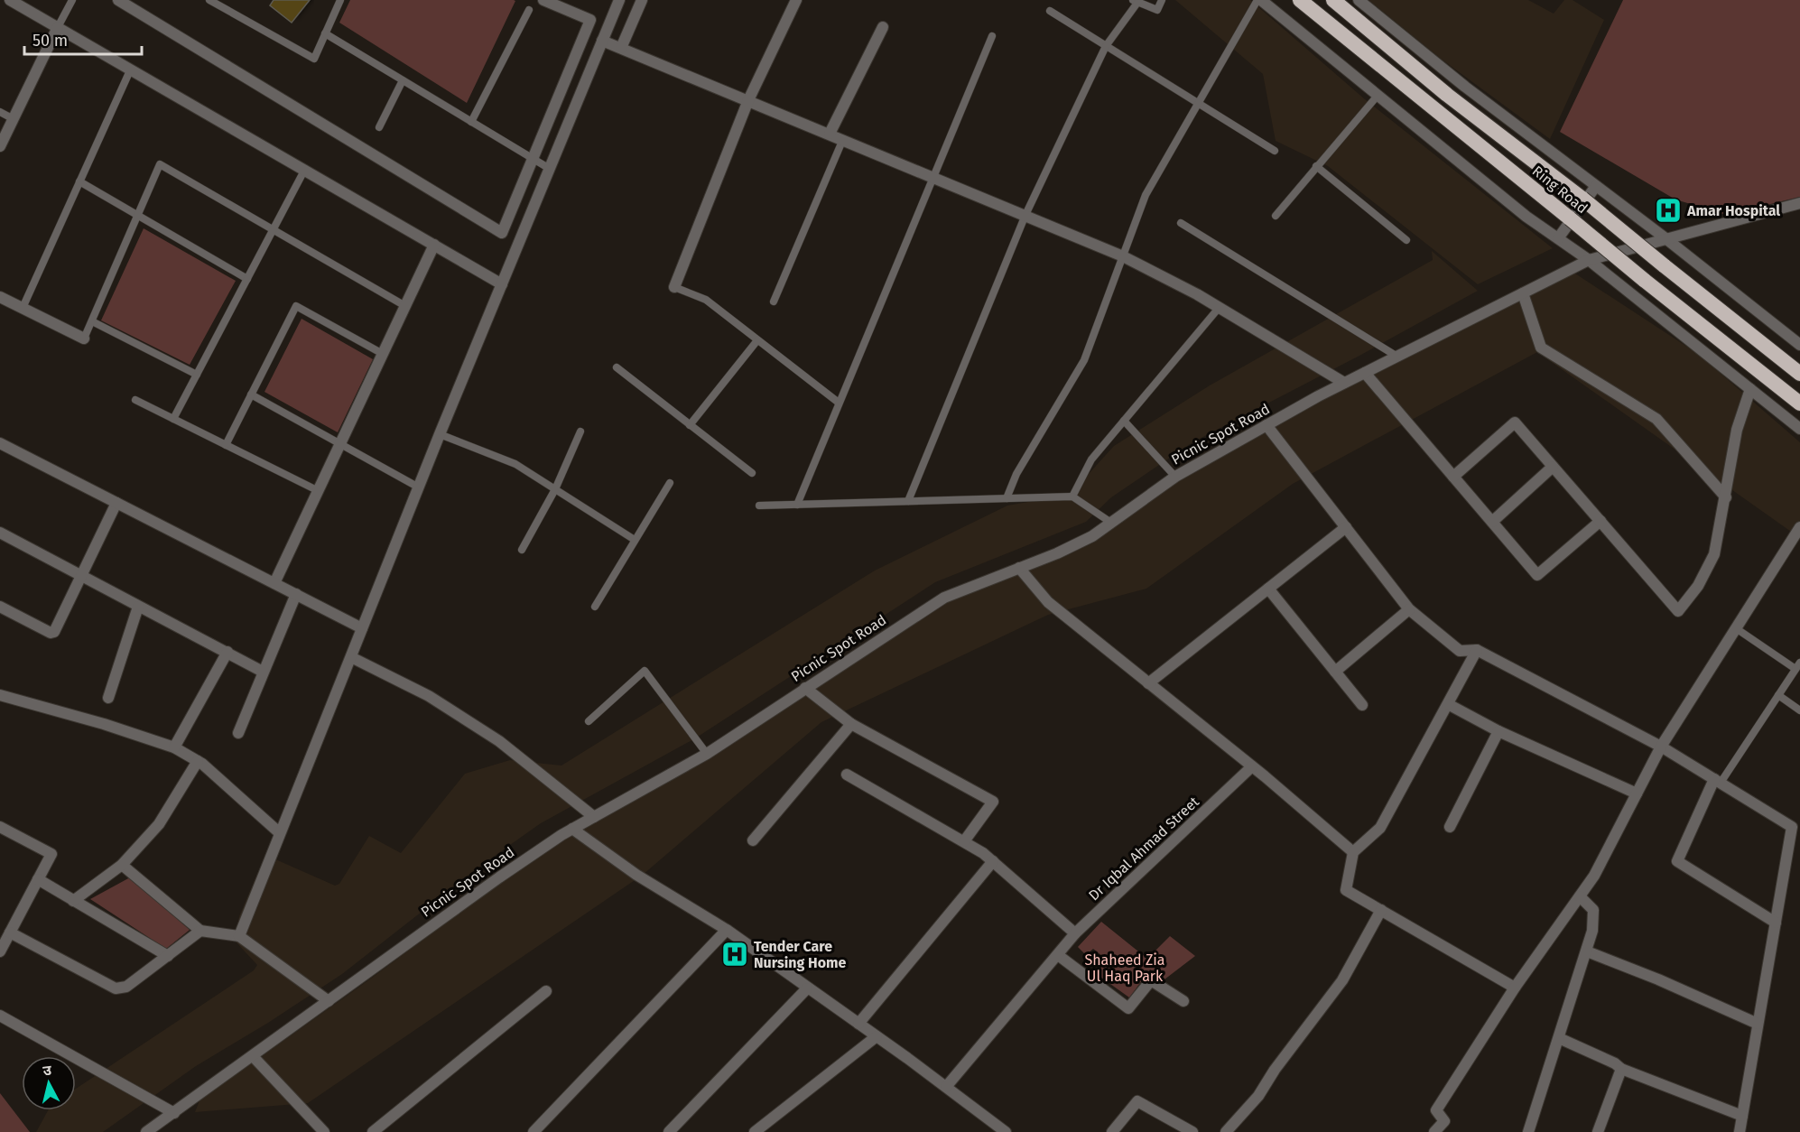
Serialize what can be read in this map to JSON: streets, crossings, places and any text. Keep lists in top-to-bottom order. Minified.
{"streets":{"highway":["Ring Road"],"street":["Picnic Spot Road","Dr Iqbal Ahmad Street"]},"parks":["Shaheed Zia Ul Haq Park"],"places":{"hospital":["Amar Hospital","Tender Care Nursing Home"]},"scale_bar":"50 m","north":"top"}
